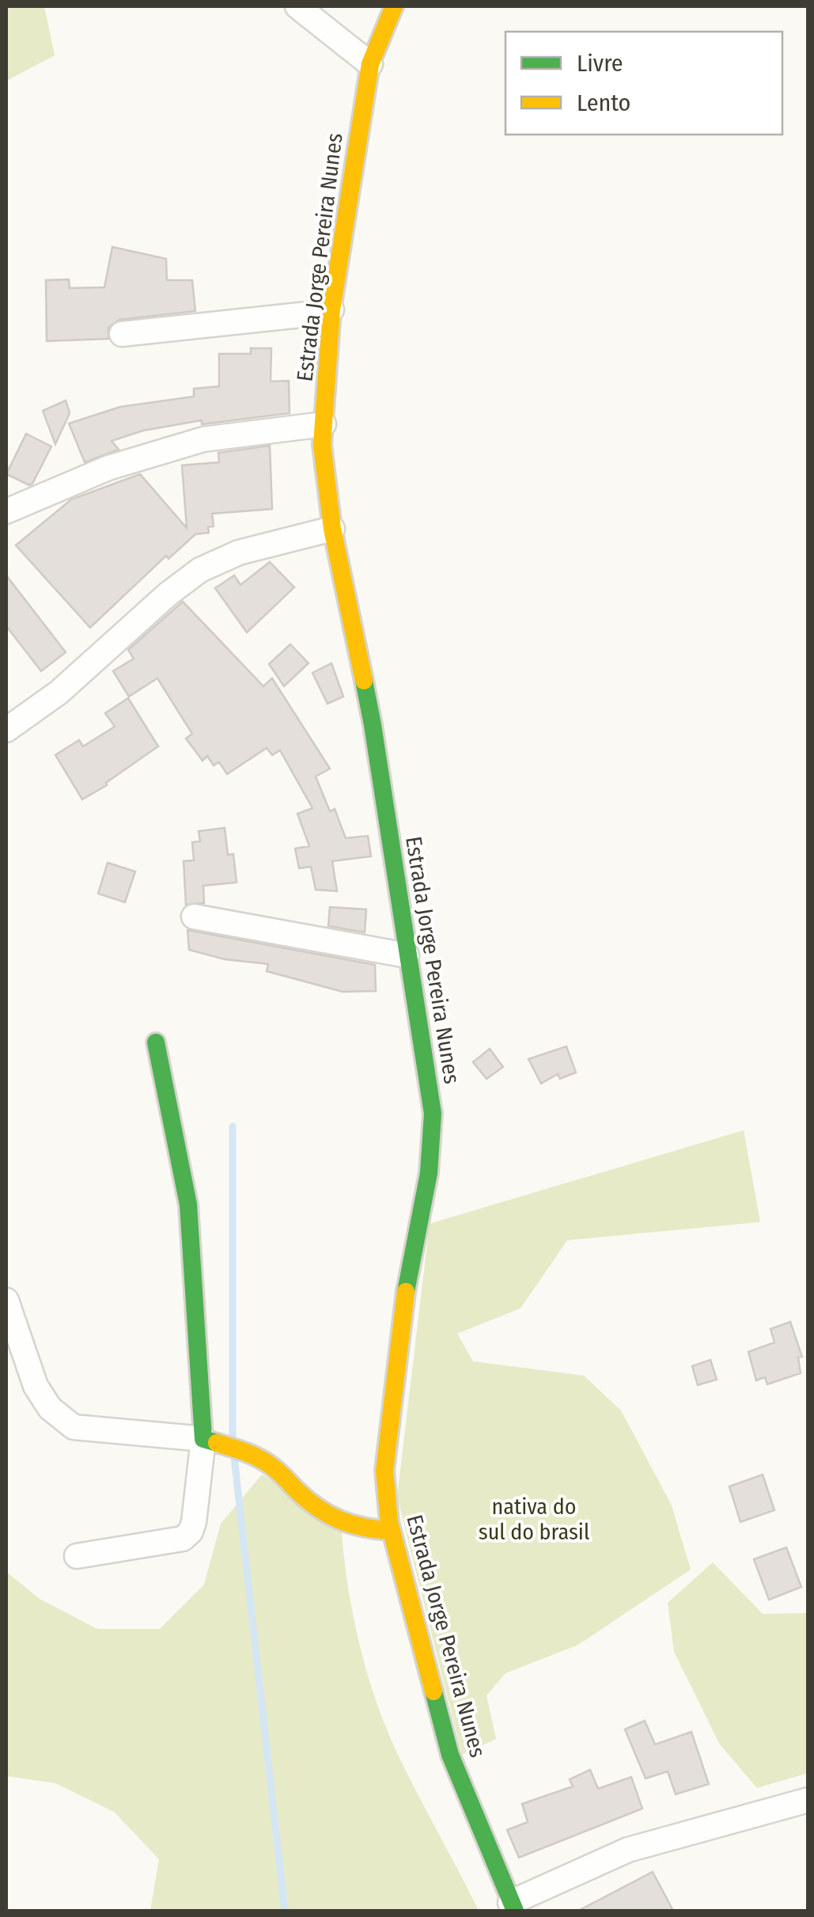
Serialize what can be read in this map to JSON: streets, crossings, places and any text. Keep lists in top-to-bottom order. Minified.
{"streets":{"street":["Estrada Jorge Pereira Nunes"]},"parks":["nativa do sul do brasil"],"legend":["Livre","Lento"]}
